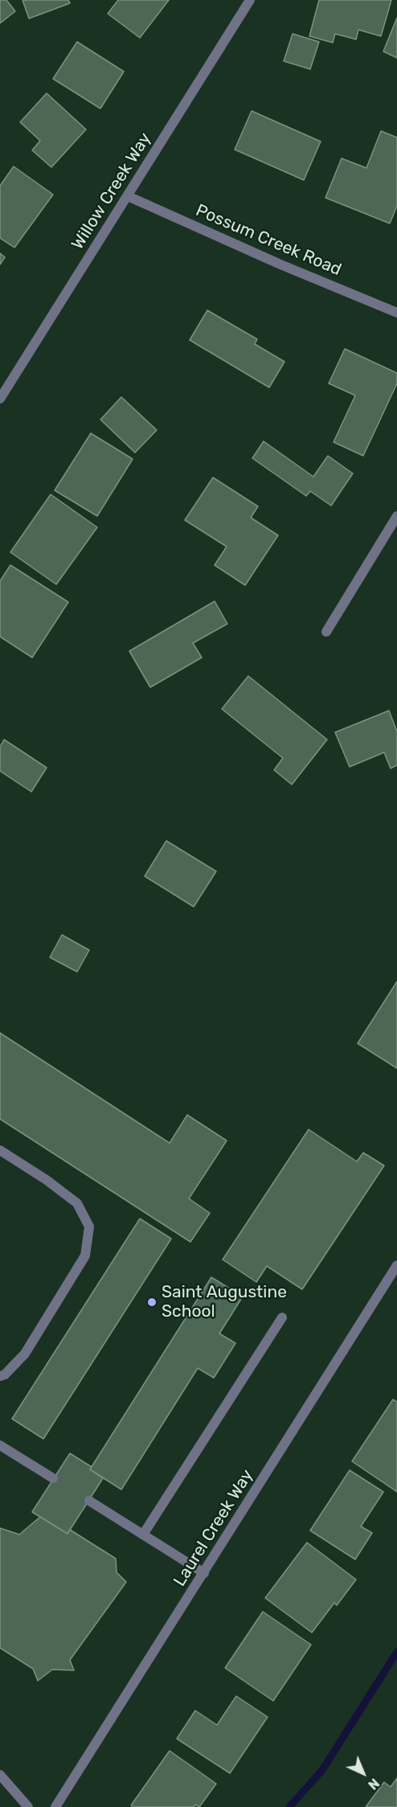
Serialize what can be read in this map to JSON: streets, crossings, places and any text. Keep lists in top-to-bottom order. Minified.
{"streets":{"street":["Willow Creek Way","Possum Creek Road","Laurel Creek Way"]},"crossings":[["Willow Creek Way","Possum Creek Road"]],"places":["Saint Augustine School"],"north":"bottom right"}
